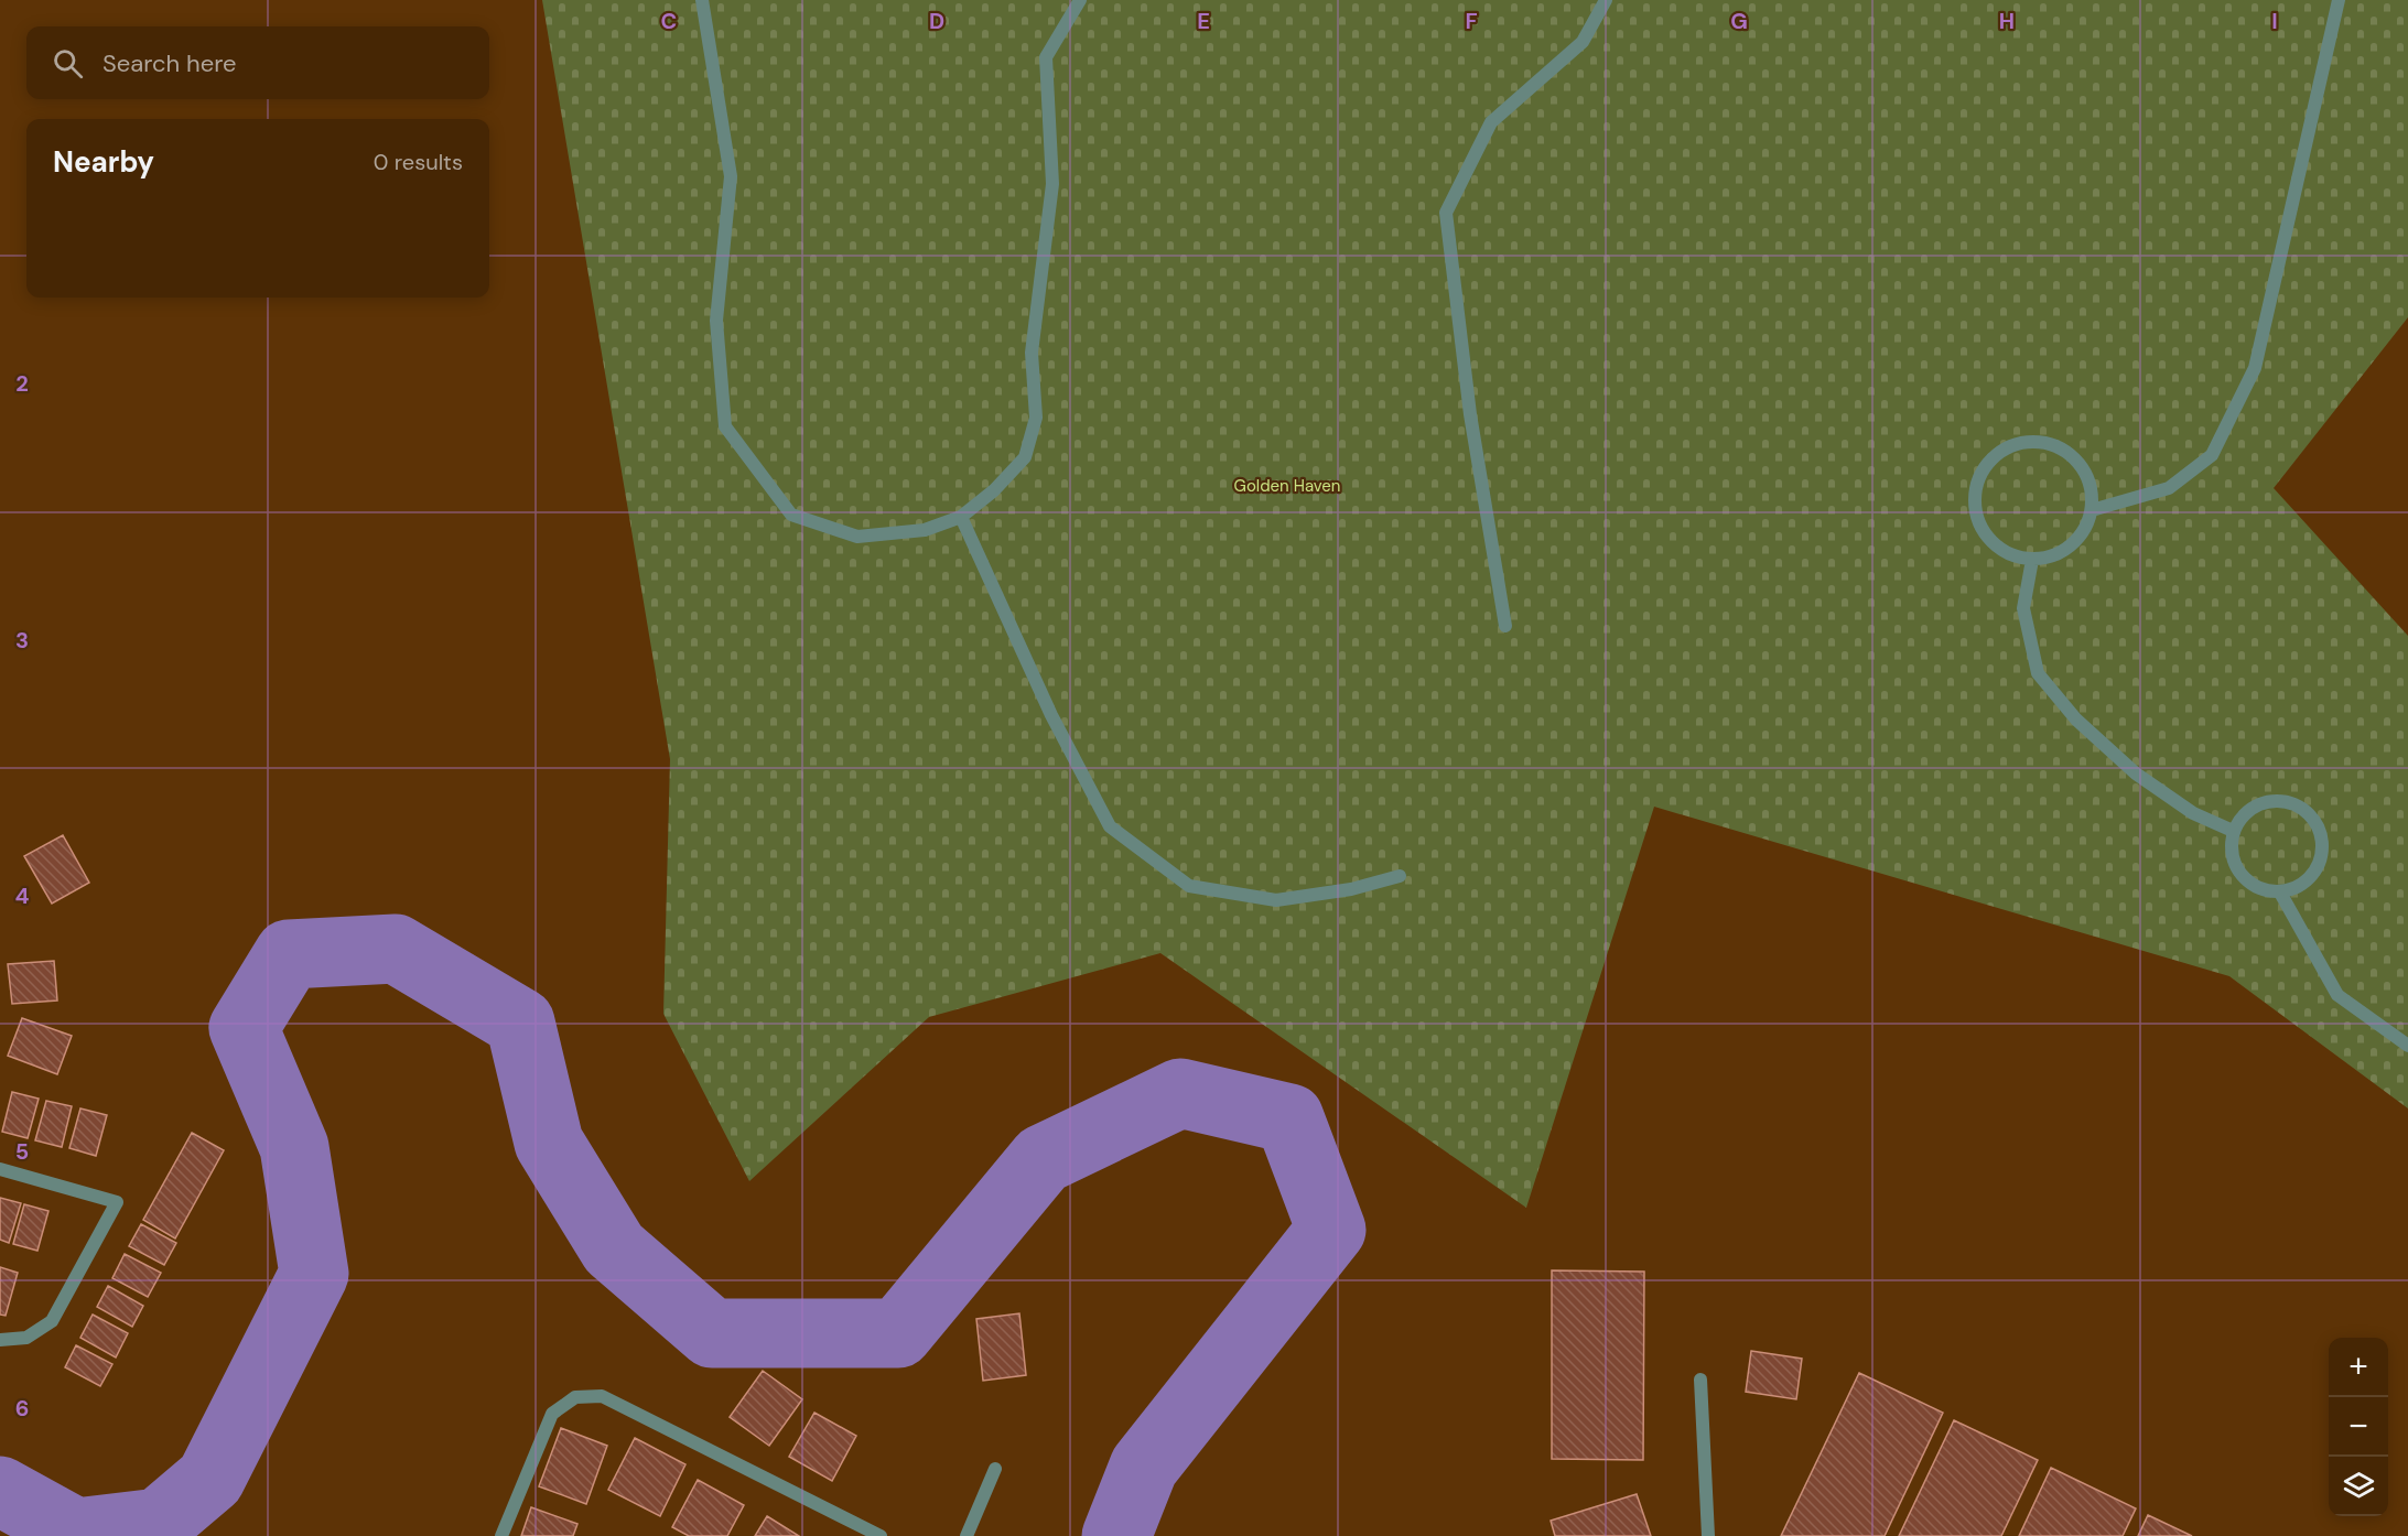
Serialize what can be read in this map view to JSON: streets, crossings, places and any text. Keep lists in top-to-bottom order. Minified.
{"parks":["Golden Haven"],"page":{"search":"Search here","heading":["Nearby","0 results"],"map_buttons":["+","−"]},"grid":{"columns":["C","D","E","F","G","H","I"],"rows":["2","3","4","5","6"]}}
